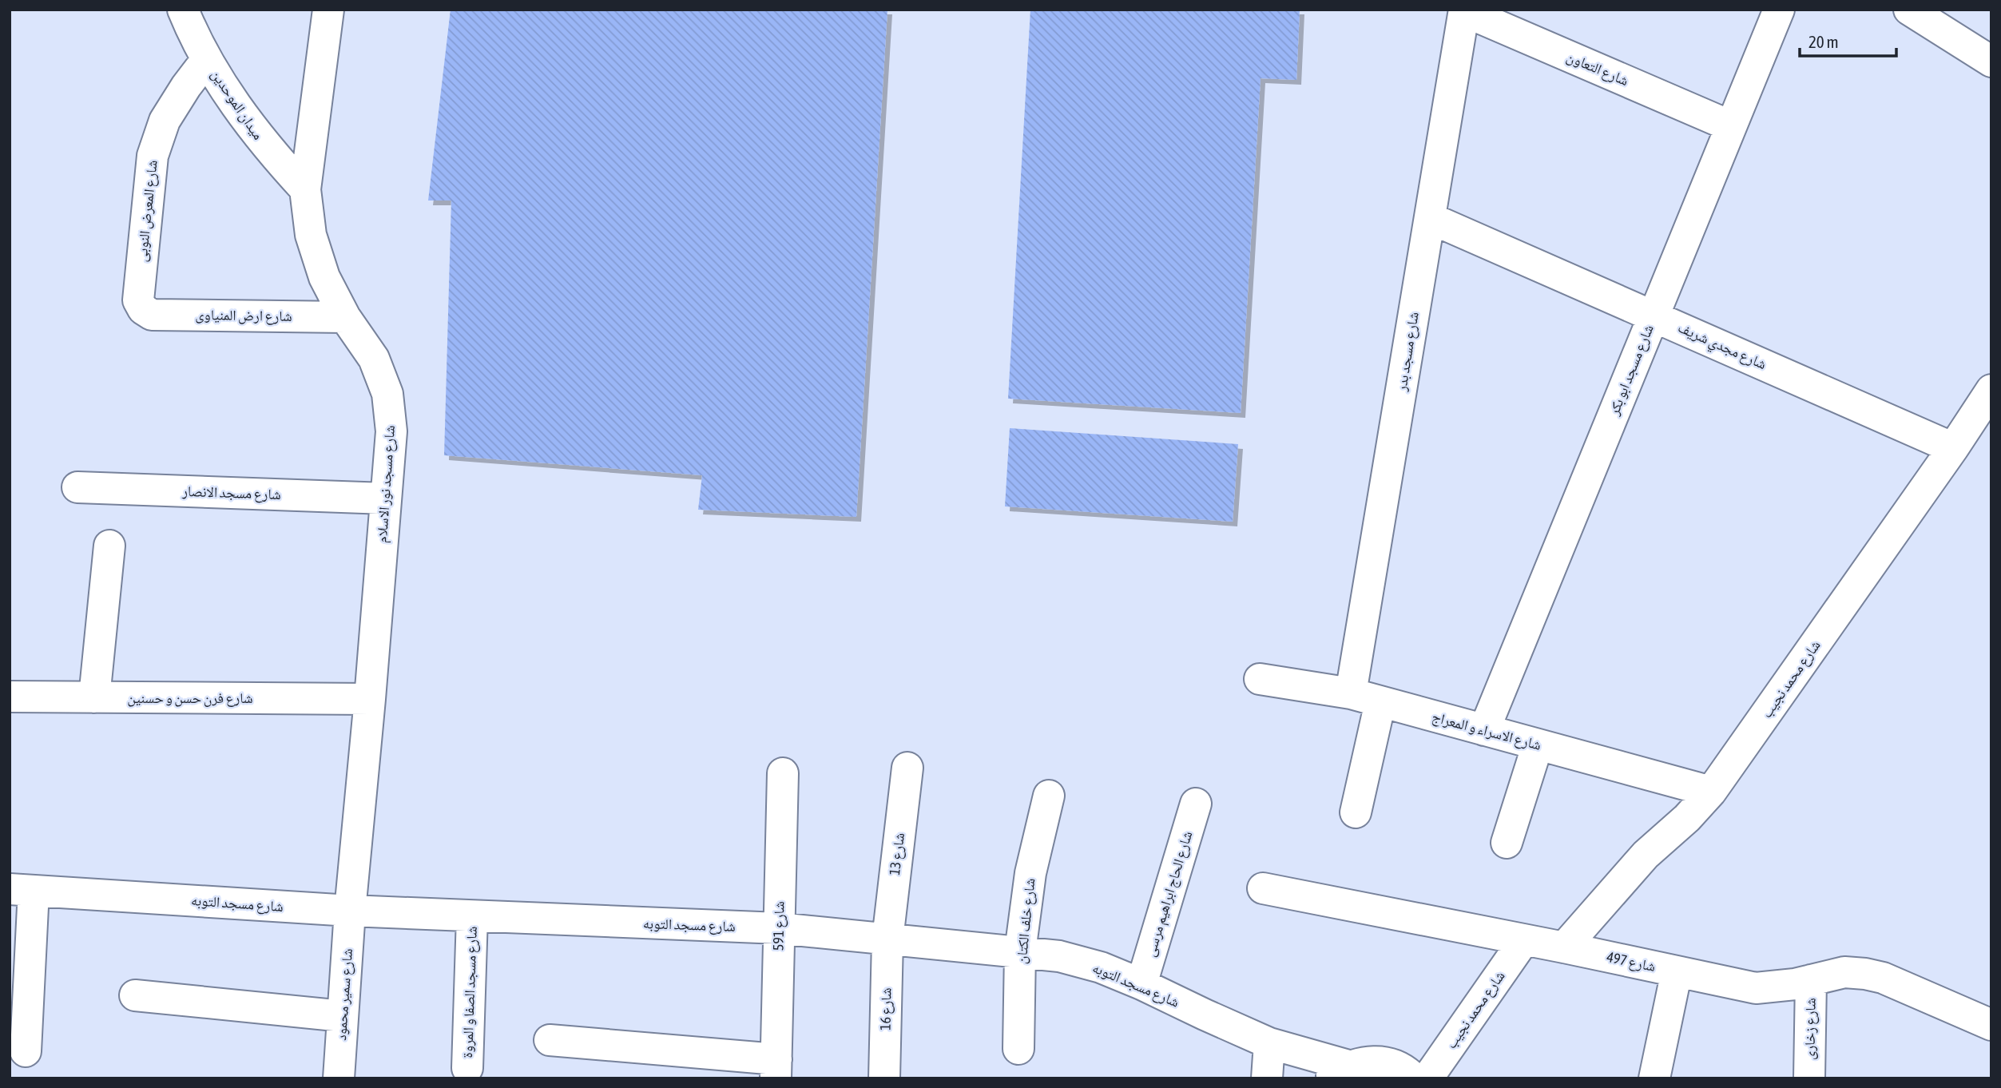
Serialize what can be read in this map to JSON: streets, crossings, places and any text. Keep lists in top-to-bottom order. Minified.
{"streets":{"street":["شارع التعاون","ميدان الموحدين","شارع المعرض النوبى","شارع ارض المنياوى","شارع مجدي شريف","شارع مسجد بدر","شارع مسجد ابو بكر","شارع مسجد نور الاسلام","شارع مسجد الانصار","شارع محمد نجيب","شارع فرن حسن و حسنين","شارع الاسراء و المعراج","شارع 13","شارع الحاج ابراهيم مرسى","شارع مسجد التوبه","شارع خلف الكتان","شارع 591","شارع 497","شارع مسجد الصفا و المروة","شارع سمير محمود","شارع 16","شارع زخارى"]},"crossings":[["شارع التعاون","شارع مسجد بدر"],["شارع التعاون","شارع مسجد ابو بكر"],["ميدان الموحدين","شارع المعرض النوبى"],["ميدان الموحدين","شارع مسجد نور الاسلام"],["شارع المعرض النوبى","شارع ارض المنياوى"],["شارع ارض المنياوى","شارع مسجد نور الاسلام"],["شارع مجدي شريف","شارع مسجد بدر"],["شارع مجدي شريف","شارع مسجد ابو بكر"],["شارع مجدي شريف","شارع محمد نجيب"],["شارع مسجد بدر","شارع الاسراء و المعراج"],["شارع مسجد ابو بكر","شارع الاسراء و المعراج"],["شارع مسجد نور الاسلام","شارع مسجد الانصار"],["شارع مسجد نور الاسلام","شارع فرن حسن و حسنين"],["شارع مسجد نور الاسلام","شارع مسجد التوبه"],["شارع مسجد نور الاسلام","شارع سمير محمود"],["شارع محمد نجيب","شارع الاسراء و المعراج"],["شارع محمد نجيب","شارع 497"],["شارع 13","شارع مسجد التوبه"],["شارع 13","شارع 16"],["شارع الحاج ابراهيم مرسى","شارع مسجد التوبه"],["شارع مسجد التوبه","شارع خلف الكتان"],["شارع مسجد التوبه","شارع 591"],["شارع مسجد التوبه","شارع مسجد الصفا و المروة"],["شارع مسجد التوبه","شارع سمير محمود"],["شارع مسجد التوبه","شارع 16"],["شارع 497","شارع زخارى"]],"scale_bar":"20 m"}
